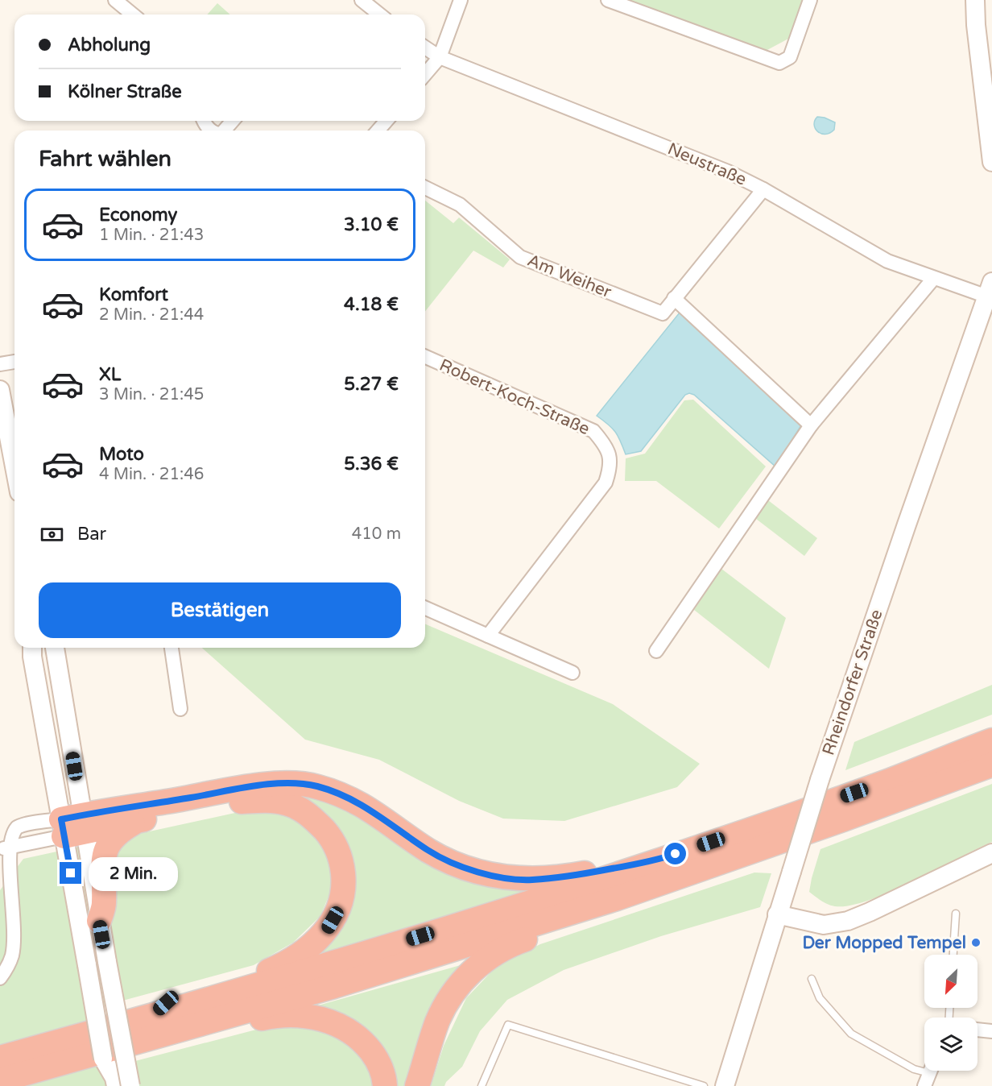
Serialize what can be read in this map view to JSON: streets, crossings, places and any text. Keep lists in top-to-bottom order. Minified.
{"streets":{"main road":["Rheindorfer Straße"],"street":["Neustraße","Am Weiher","Robert-Koch-Straße"]},"crossings":[["Neustraße","Am Weiher"],["Neustraße","Rheindorfer Straße"]],"places":["Der Mopped Tempel"],"north":"bottom left","page":{"banner":["Abholung","Kölner Straße"],"heading":"Fahrt wählen","list":[{"name":"Economy","note":"1 Min. · 21:43","value":"3.10 €"},{"name":"Komfort","note":"2 Min. · 21:44","value":"4.18 €"},{"name":"XL","note":"3 Min. · 21:45","value":"5.27 €"},{"name":"Moto","note":"4 Min. · 21:46","value":"5.36 €"}],"pay":["Bar","410 m"],"buttons":"Bestätigen","bubble":"2 Min."}}
